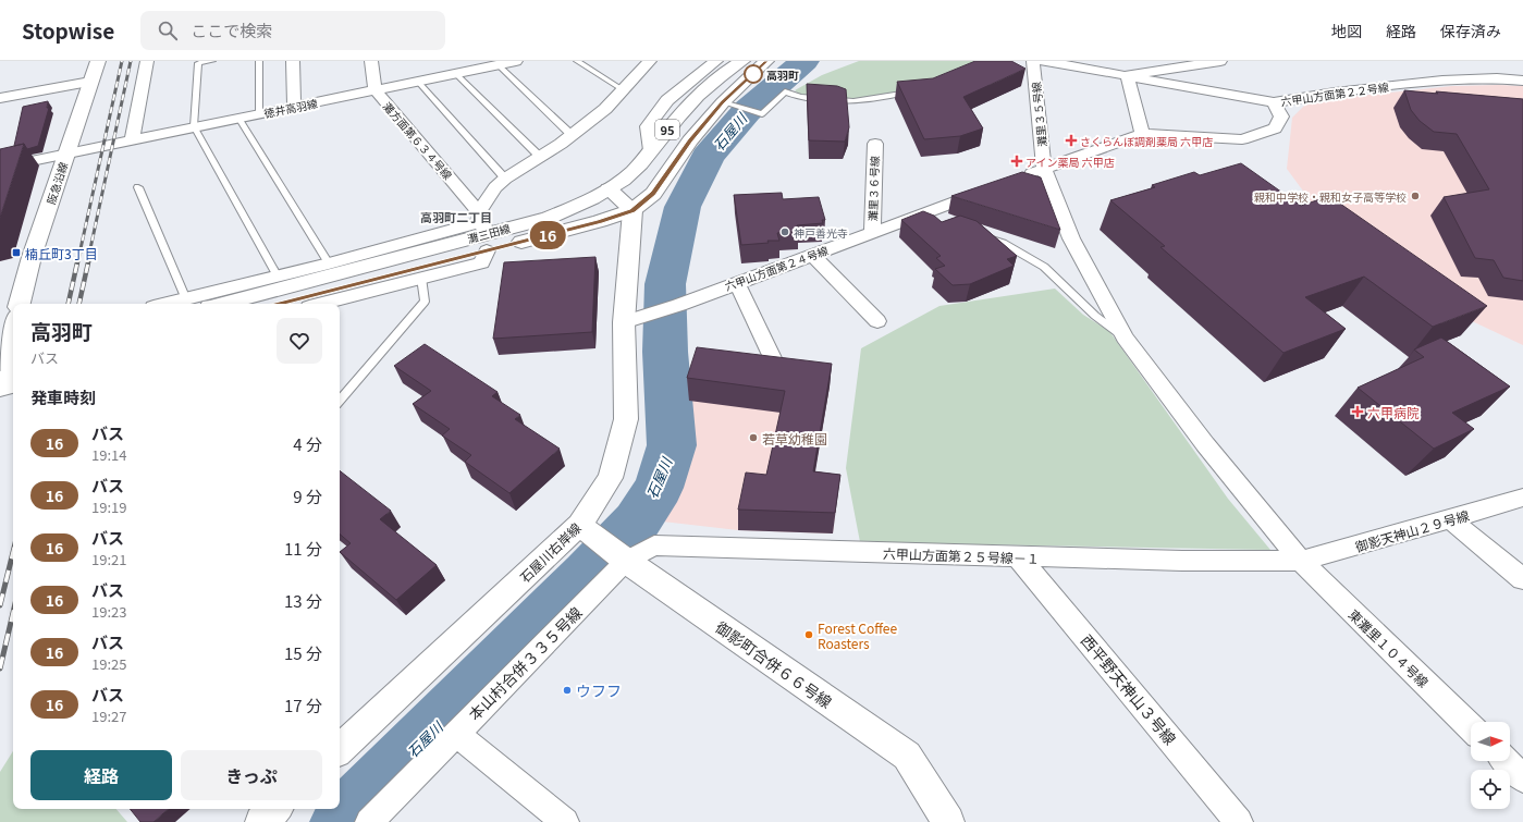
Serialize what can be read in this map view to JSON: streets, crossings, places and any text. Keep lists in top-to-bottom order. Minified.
{"streets":{"street":["六甲山方面第２２号線","徳井高羽線","灘里３５号線","95","灘方面第６３４号線","阪急沿線","灘里３６号線","灘三田線","六甲山方面第２４号線","御影天神山２９号線","石屋川右岸線","六甲山方面第２５号線－１","東灘里１０４号線","本山村合併３３５号線","御影町合併６６号線","西平野天神山３号線"]},"crossings":[["徳井高羽線","灘方面第６３４号線"],["徳井高羽線","阪急沿線"],["灘里３５号線","東灘里１０４号線"],["灘方面第６３４号線","灘三田線"],["灘里３６号線","六甲山方面第２４号線"],["灘三田線","石屋川右岸線"],["六甲山方面第２４号線","石屋川右岸線"],["御影天神山２９号線","六甲山方面第２５号線－１"],["御影天神山２９号線","東灘里１０４号線"],["石屋川右岸線","御影町合併６６号線"],["六甲山方面第２５号線－１","東灘里１０４号線"],["六甲山方面第２５号線－１","本山村合併３３５号線"],["六甲山方面第２５号線－１","御影町合併６６号線"],["六甲山方面第２５号線－１","西平野天神山３号線"],["本山村合併３３５号線","御影町合併６６号線"]],"districts":["高羽町二丁目"],"water":["石屋川"],"places":{"other":["高羽町","親和中学校・親和女子高等学校","神戸善光寺","若草幼稚園","Forest Coffee Roasters","ウフフ"],"health":["さくらんぼ調剤薬局 六甲店","アイン薬局 六甲店","六甲病院"],"transit":["楠丘町3丁目"]},"lines":["bus line 16"],"north":"right","page":{"header":"Stopwise","search":"ここで検索","nav":["地図","経路","保存済み"],"on_map":"16","heading":[["高羽町","バス"],"発車時刻"],"list":[{"mark":"16","name":"バス","note":"19:14","value":"4 分"},{"mark":"16","name":"バス","note":"19:19","value":"9 分"},{"mark":"16","name":"バス","note":"19:21","value":"11 分"},{"mark":"16","name":"バス","note":"19:23","value":"13 分"},{"mark":"16","name":"バス","note":"19:25","value":"15 分"},{"mark":"16","name":"バス","note":"19:27","value":"17 分"}],"buttons":["経路","きっぷ"]}}
